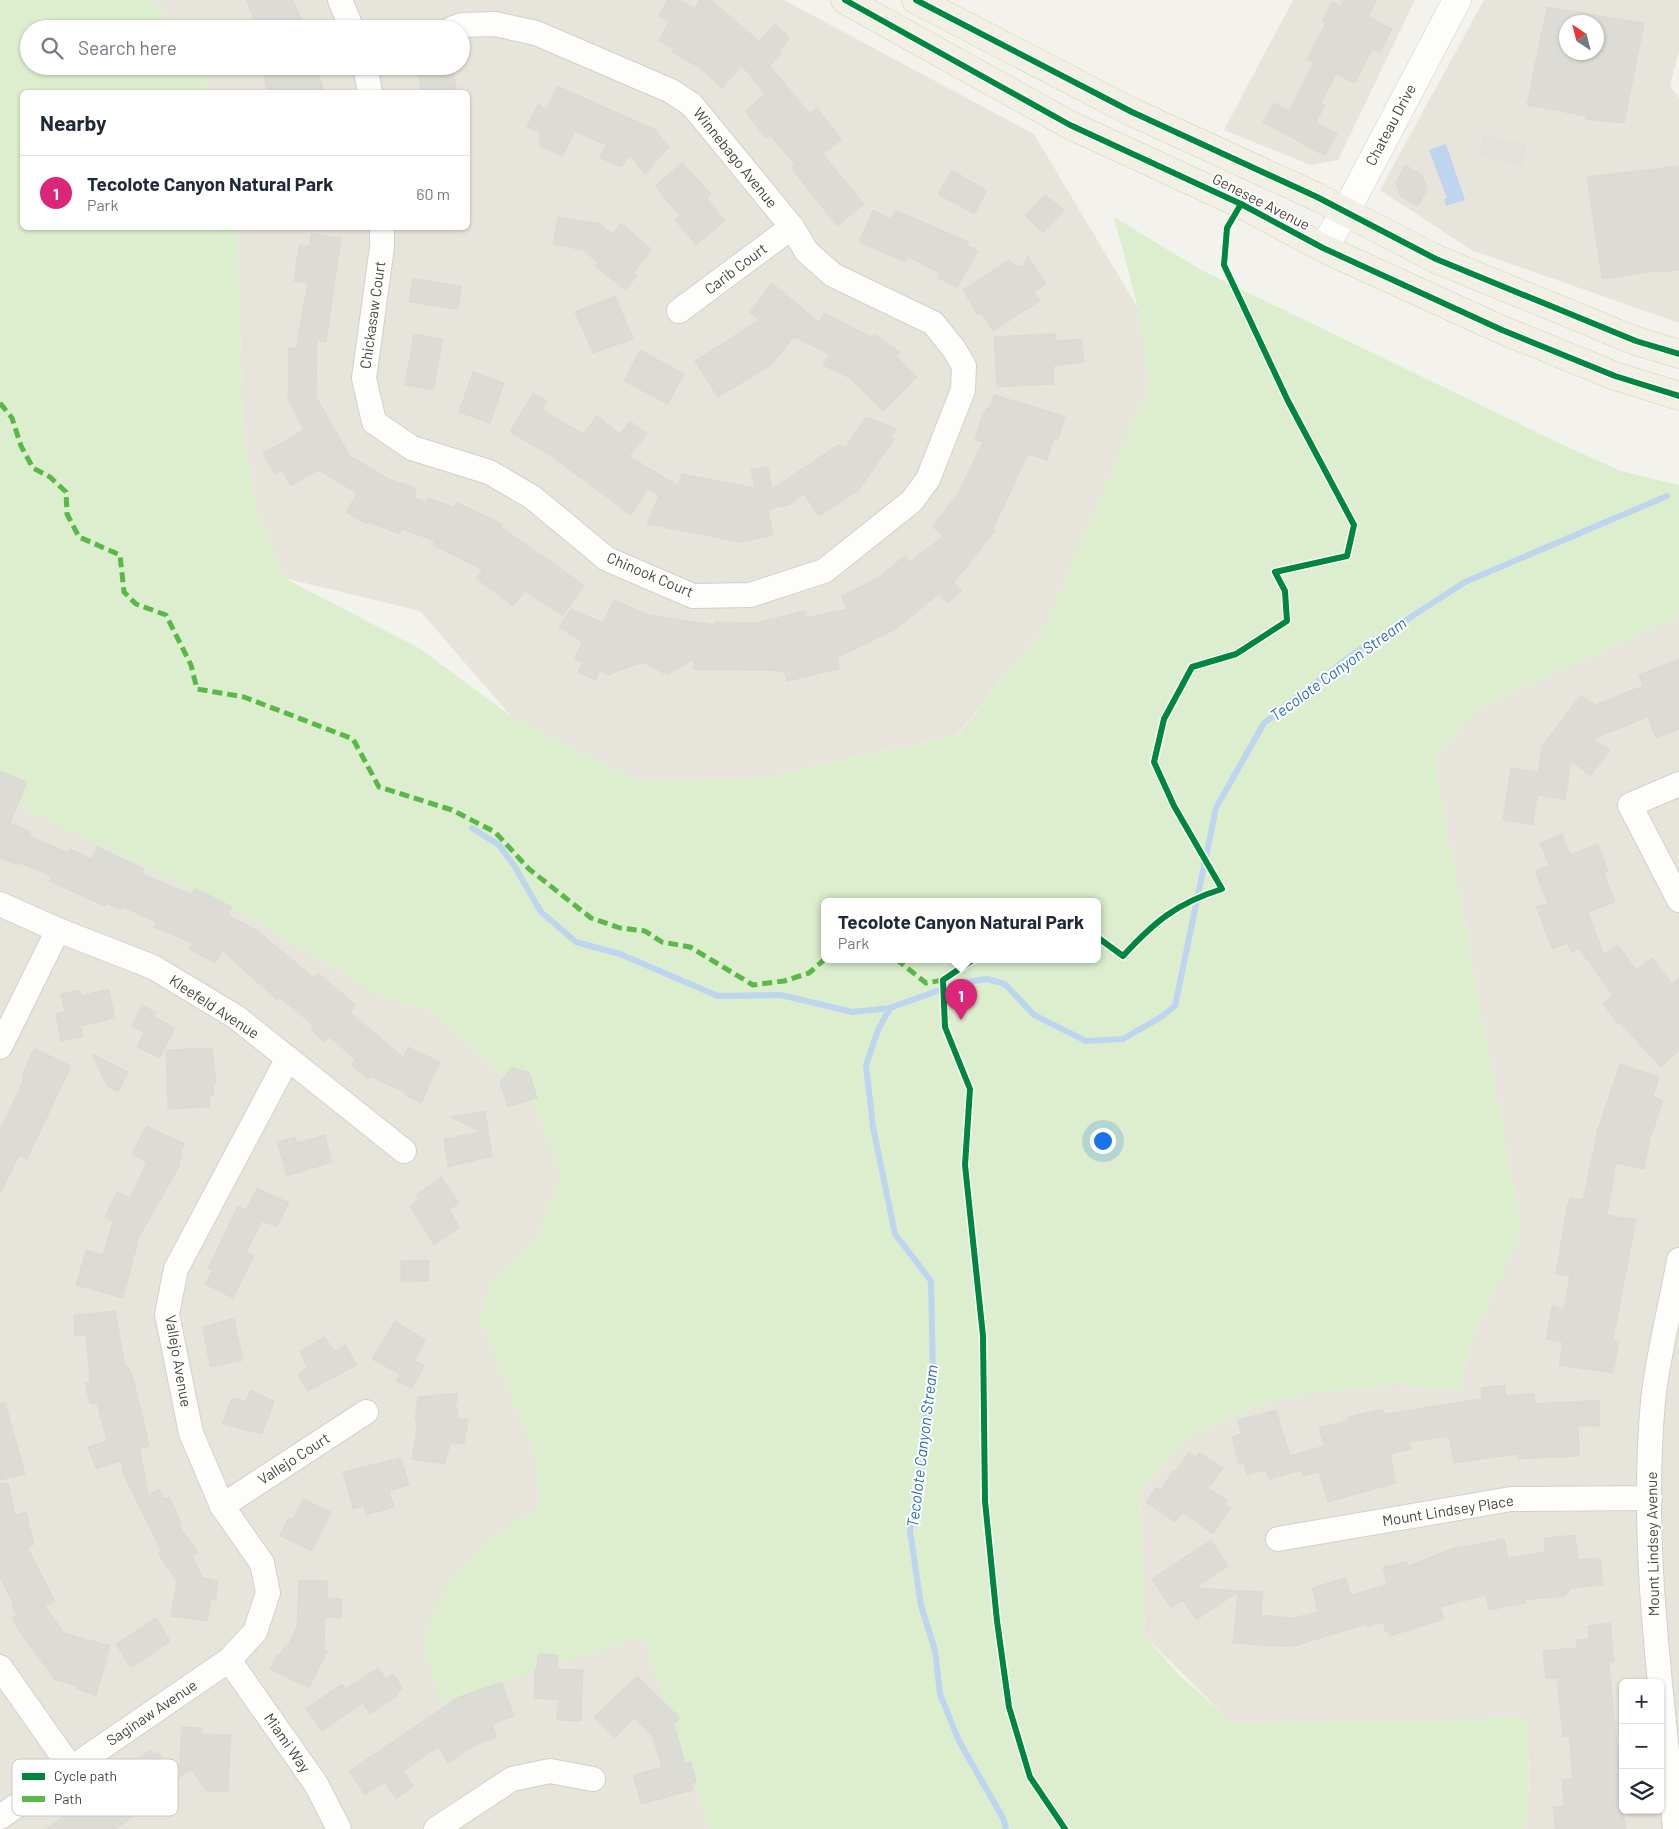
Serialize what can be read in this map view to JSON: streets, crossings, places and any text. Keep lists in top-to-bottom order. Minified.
{"streets":{"main road":["Genesee Avenue"],"street":["Chateau Drive","Winnebago Avenue","Carib Court","Chickasaw Court","Chinook Court","Kleefeld Avenue","Vallejo Avenue","Vallejo Court","Mount Lindsey Place","Mount Lindsey Avenue","Saginaw Avenue","Miami Way"]},"crossings":[["Chateau Drive","Genesee Avenue"],["Winnebago Avenue","Carib Court"],["Winnebago Avenue","Chinook Court"],["Chickasaw Court","Chinook Court"],["Kleefeld Avenue","Vallejo Avenue"],["Vallejo Avenue","Vallejo Court"],["Vallejo Avenue","Saginaw Avenue"],["Vallejo Avenue","Miami Way"],["Mount Lindsey Place","Mount Lindsey Avenue"],["Saginaw Avenue","Miami Way"]],"water":["Tecolote Canyon Stream"],"legend":["Cycle path","Path"],"north":"top left","page":{"search":"Search here","heading":"Nearby","list":[{"mark":"1","name":"Tecolote Canyon Natural Park","note":"Park","value":"60 m"}],"popup":["Tecolote Canyon Natural Park","Park"],"pins":"1","map_buttons":["+","−"]}}
